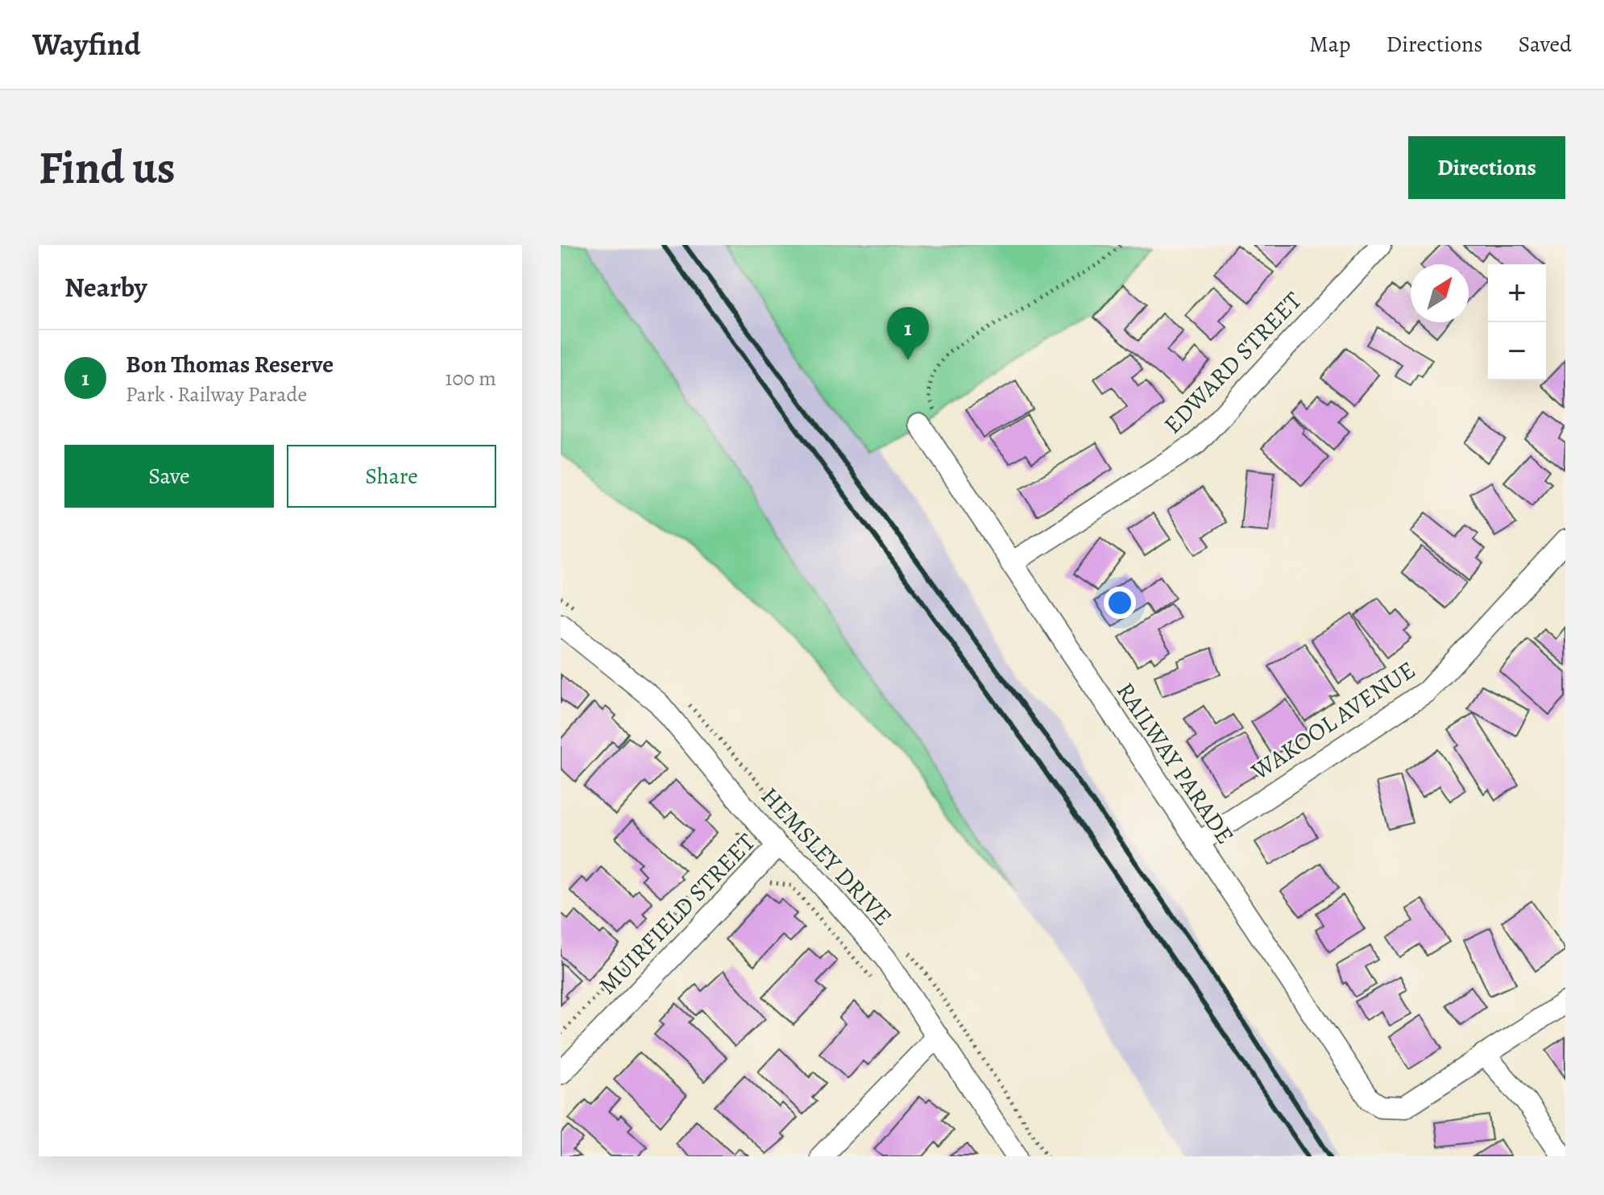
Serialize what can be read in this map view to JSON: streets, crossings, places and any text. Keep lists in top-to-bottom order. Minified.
{"streets":{"street":["EDWARD STREET","WAKOOL AVENUE","RAILWAY PARADE","HEMSLEY DRIVE","MUIRFIELD STREET"]},"crossings":[["EDWARD STREET","RAILWAY PARADE"],["WAKOOL AVENUE","RAILWAY PARADE"],["HEMSLEY DRIVE","MUIRFIELD STREET"]],"north":"top right","page":{"header":"Wayfind","nav":["Map","Directions","Saved"],"buttons":["Directions",["Save","Share"]],"title":"Find us","heading":"Nearby","map_buttons":["+","−"],"pins":"1","list":[{"mark":"1","name":"Bon Thomas Reserve","note":"Park · Railway Parade","value":"100 m"}]}}
